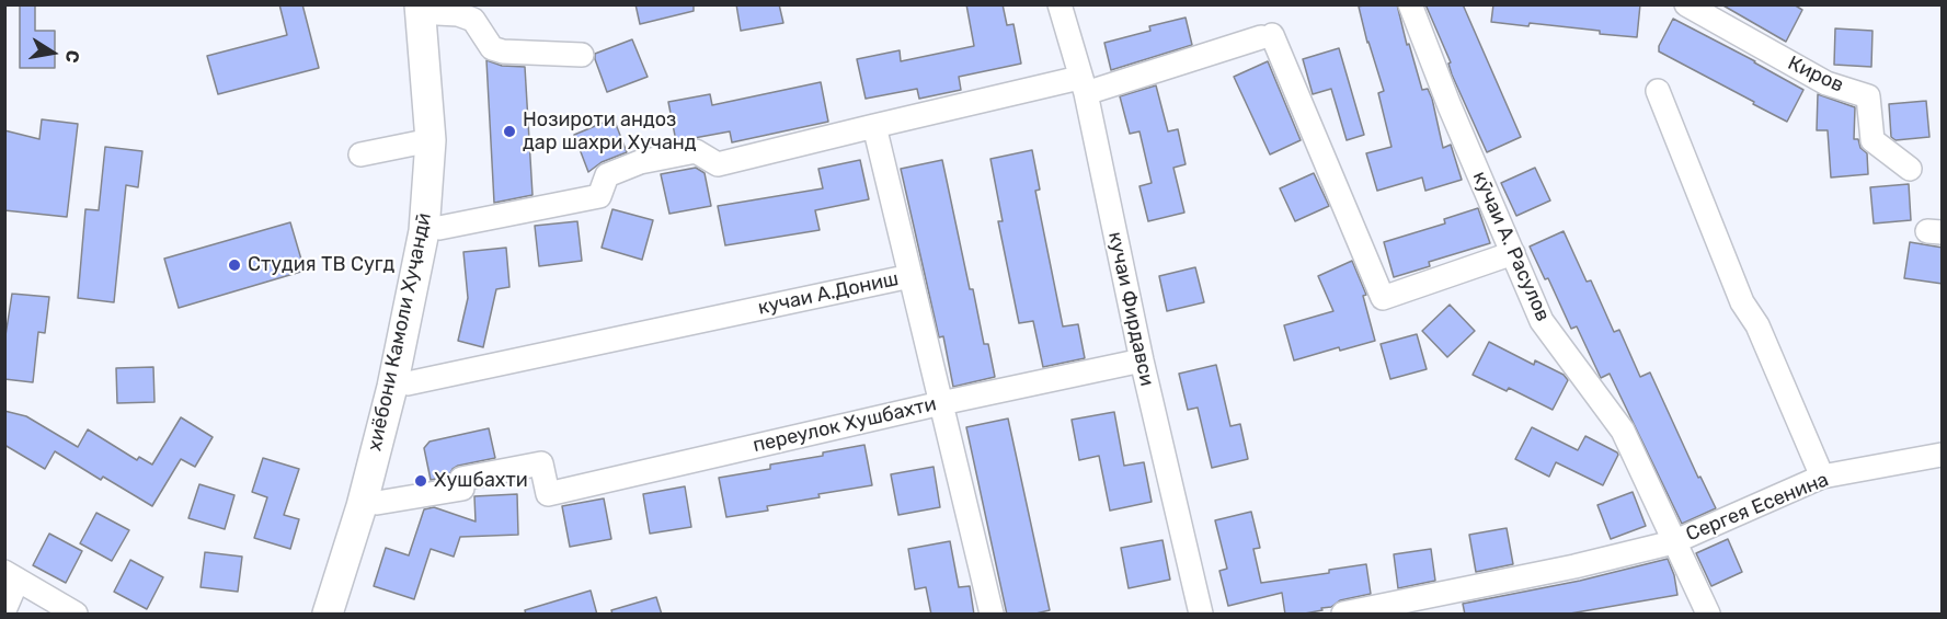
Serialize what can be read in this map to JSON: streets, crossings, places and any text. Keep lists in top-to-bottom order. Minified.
{"streets":{"main road":["хиёбони Камоли Хуҷандӣ"],"street":["Киров","кӯчаи А. Расулов","кучаи А.Дониш","кучаи Фирдавси","переулок Хушбахти","Сергея Есенина"]},"crossings":[["кӯчаи А. Расулов","Сергея Есенина"],["кучаи А.Дониш","хиёбони Камоли Хуҷандӣ"],["кучаи А.Дониш","переулок Хушбахти"],["кучаи Фирдавси","переулок Хушбахти"],["хиёбони Камоли Хуҷандӣ","переулок Хушбахти"]],"places":["Нозироти андоз дар шахри Хучанд","Студия ТВ Сугд","Хушбахти"],"north":"right"}
